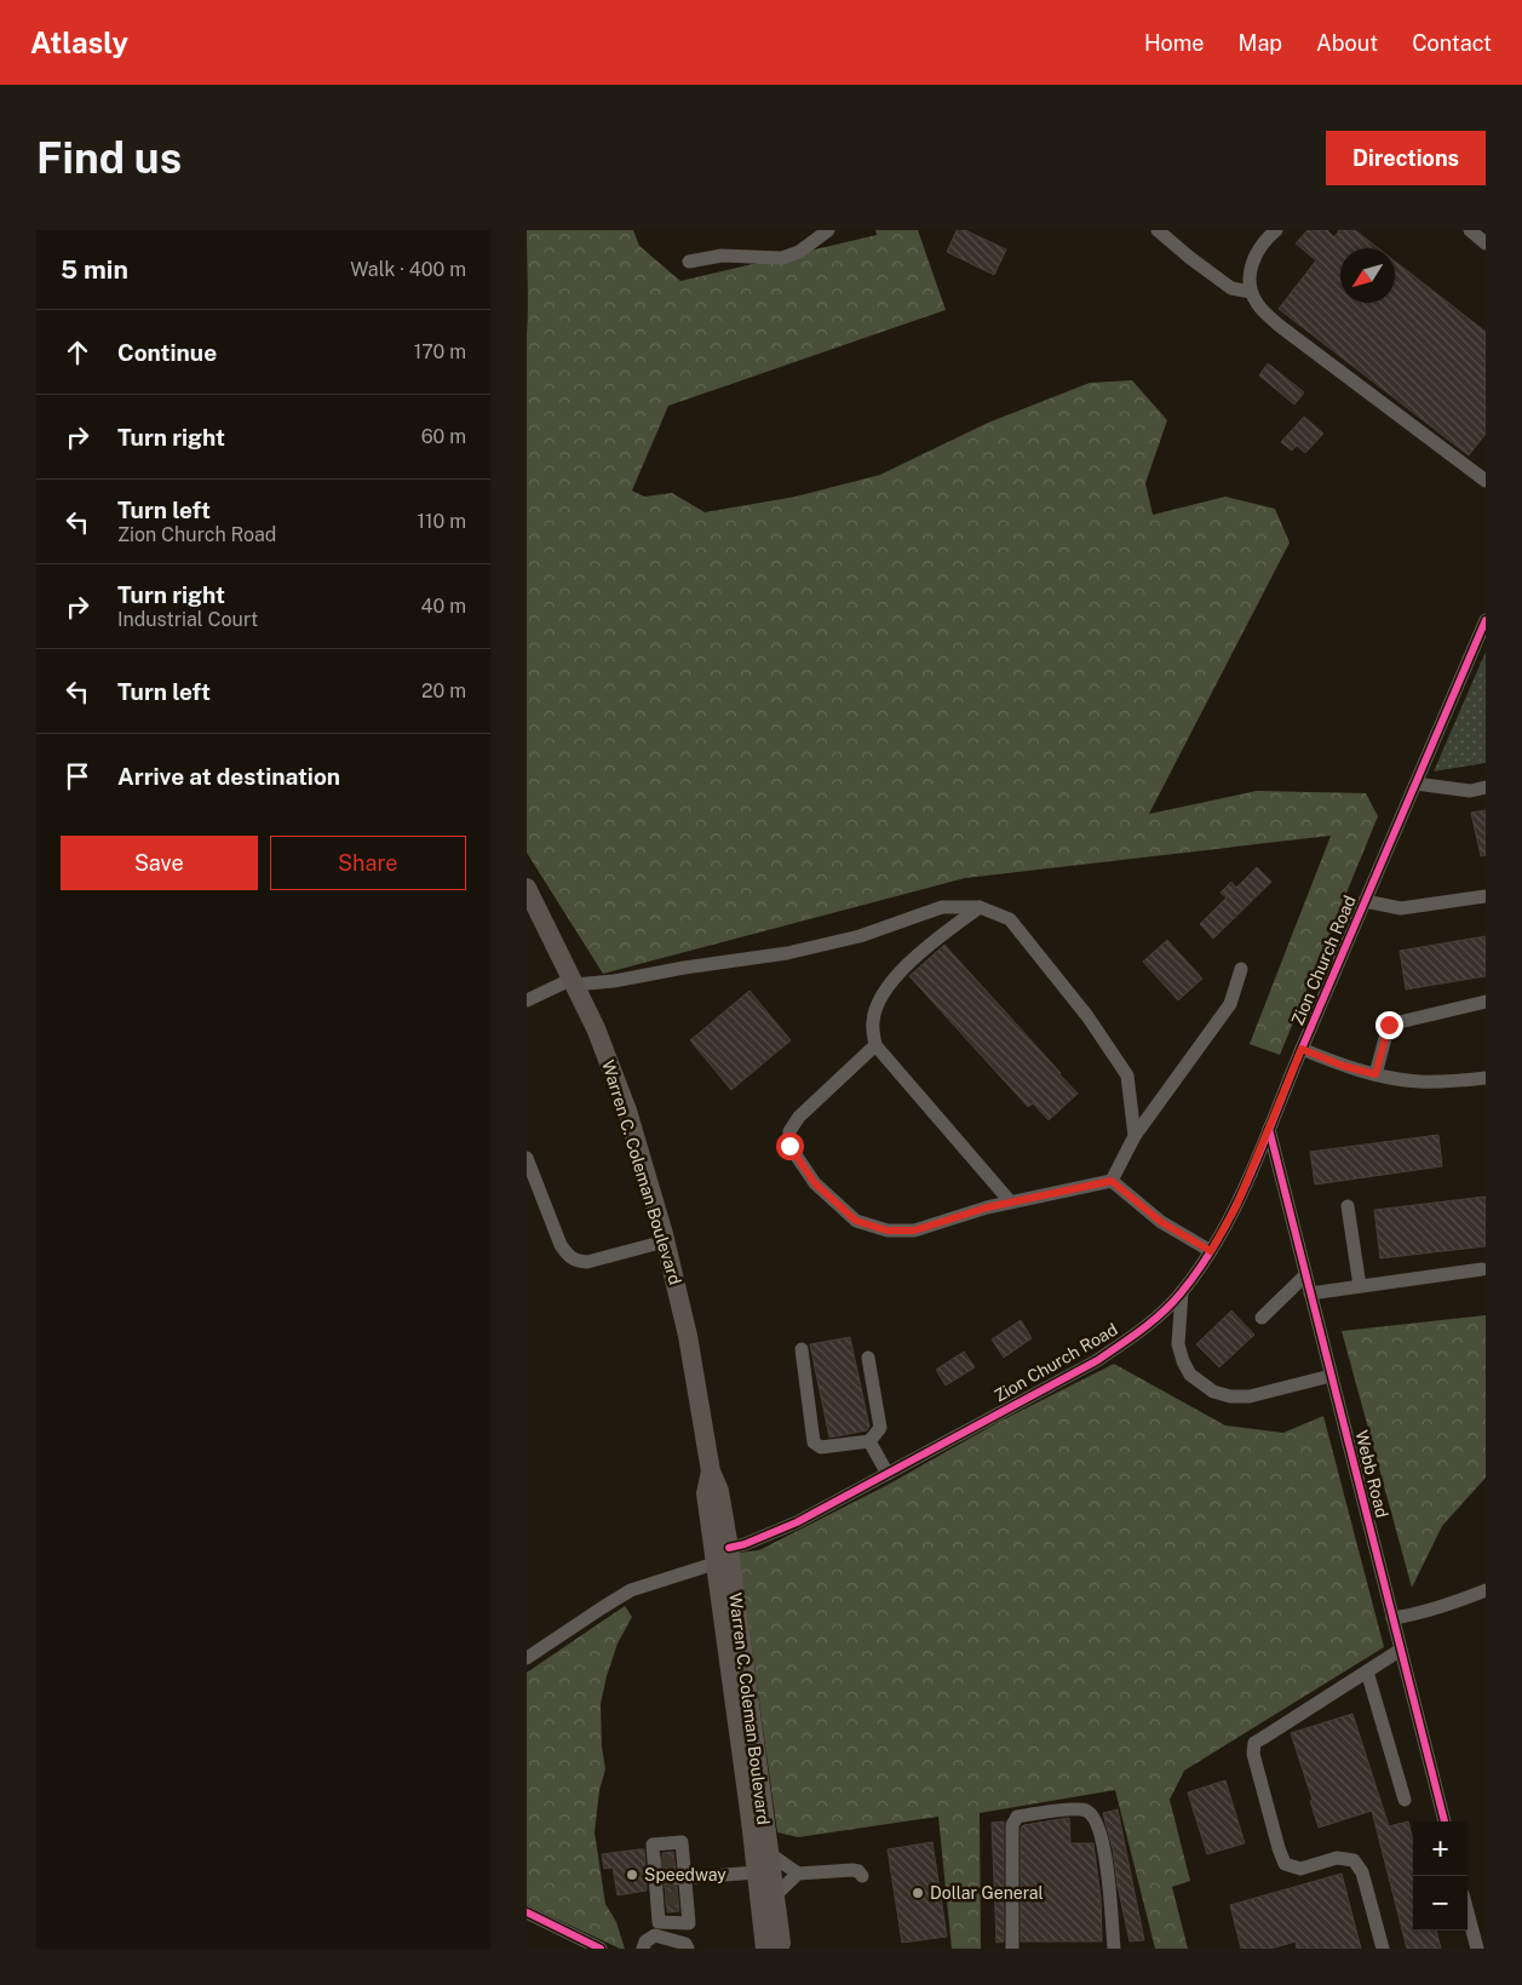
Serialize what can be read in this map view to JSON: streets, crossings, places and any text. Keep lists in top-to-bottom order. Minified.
{"streets":{"highway":["Warren C. Coleman Boulevard"],"street":["Zion Church Road","Webb Road"]},"crossings":[["Zion Church Road","Warren C. Coleman Boulevard"],["Zion Church Road","Webb Road"]],"places":["Speedway","Dollar General"],"north":"bottom left","page":{"header":"Atlasly","nav":["Home","Map","About","Contact"],"buttons":["Directions",["Save","Share"]],"title":"Find us","heading":["5 min","Walk · 400 m"],"list":[["Continue","170 m"],["Turn right","60 m"],["Turn left","Zion Church Road","110 m"],["Turn right","Industrial Court","40 m"],["Turn left","20 m"],"Arrive at destination"],"map_buttons":["+","−"]}}
